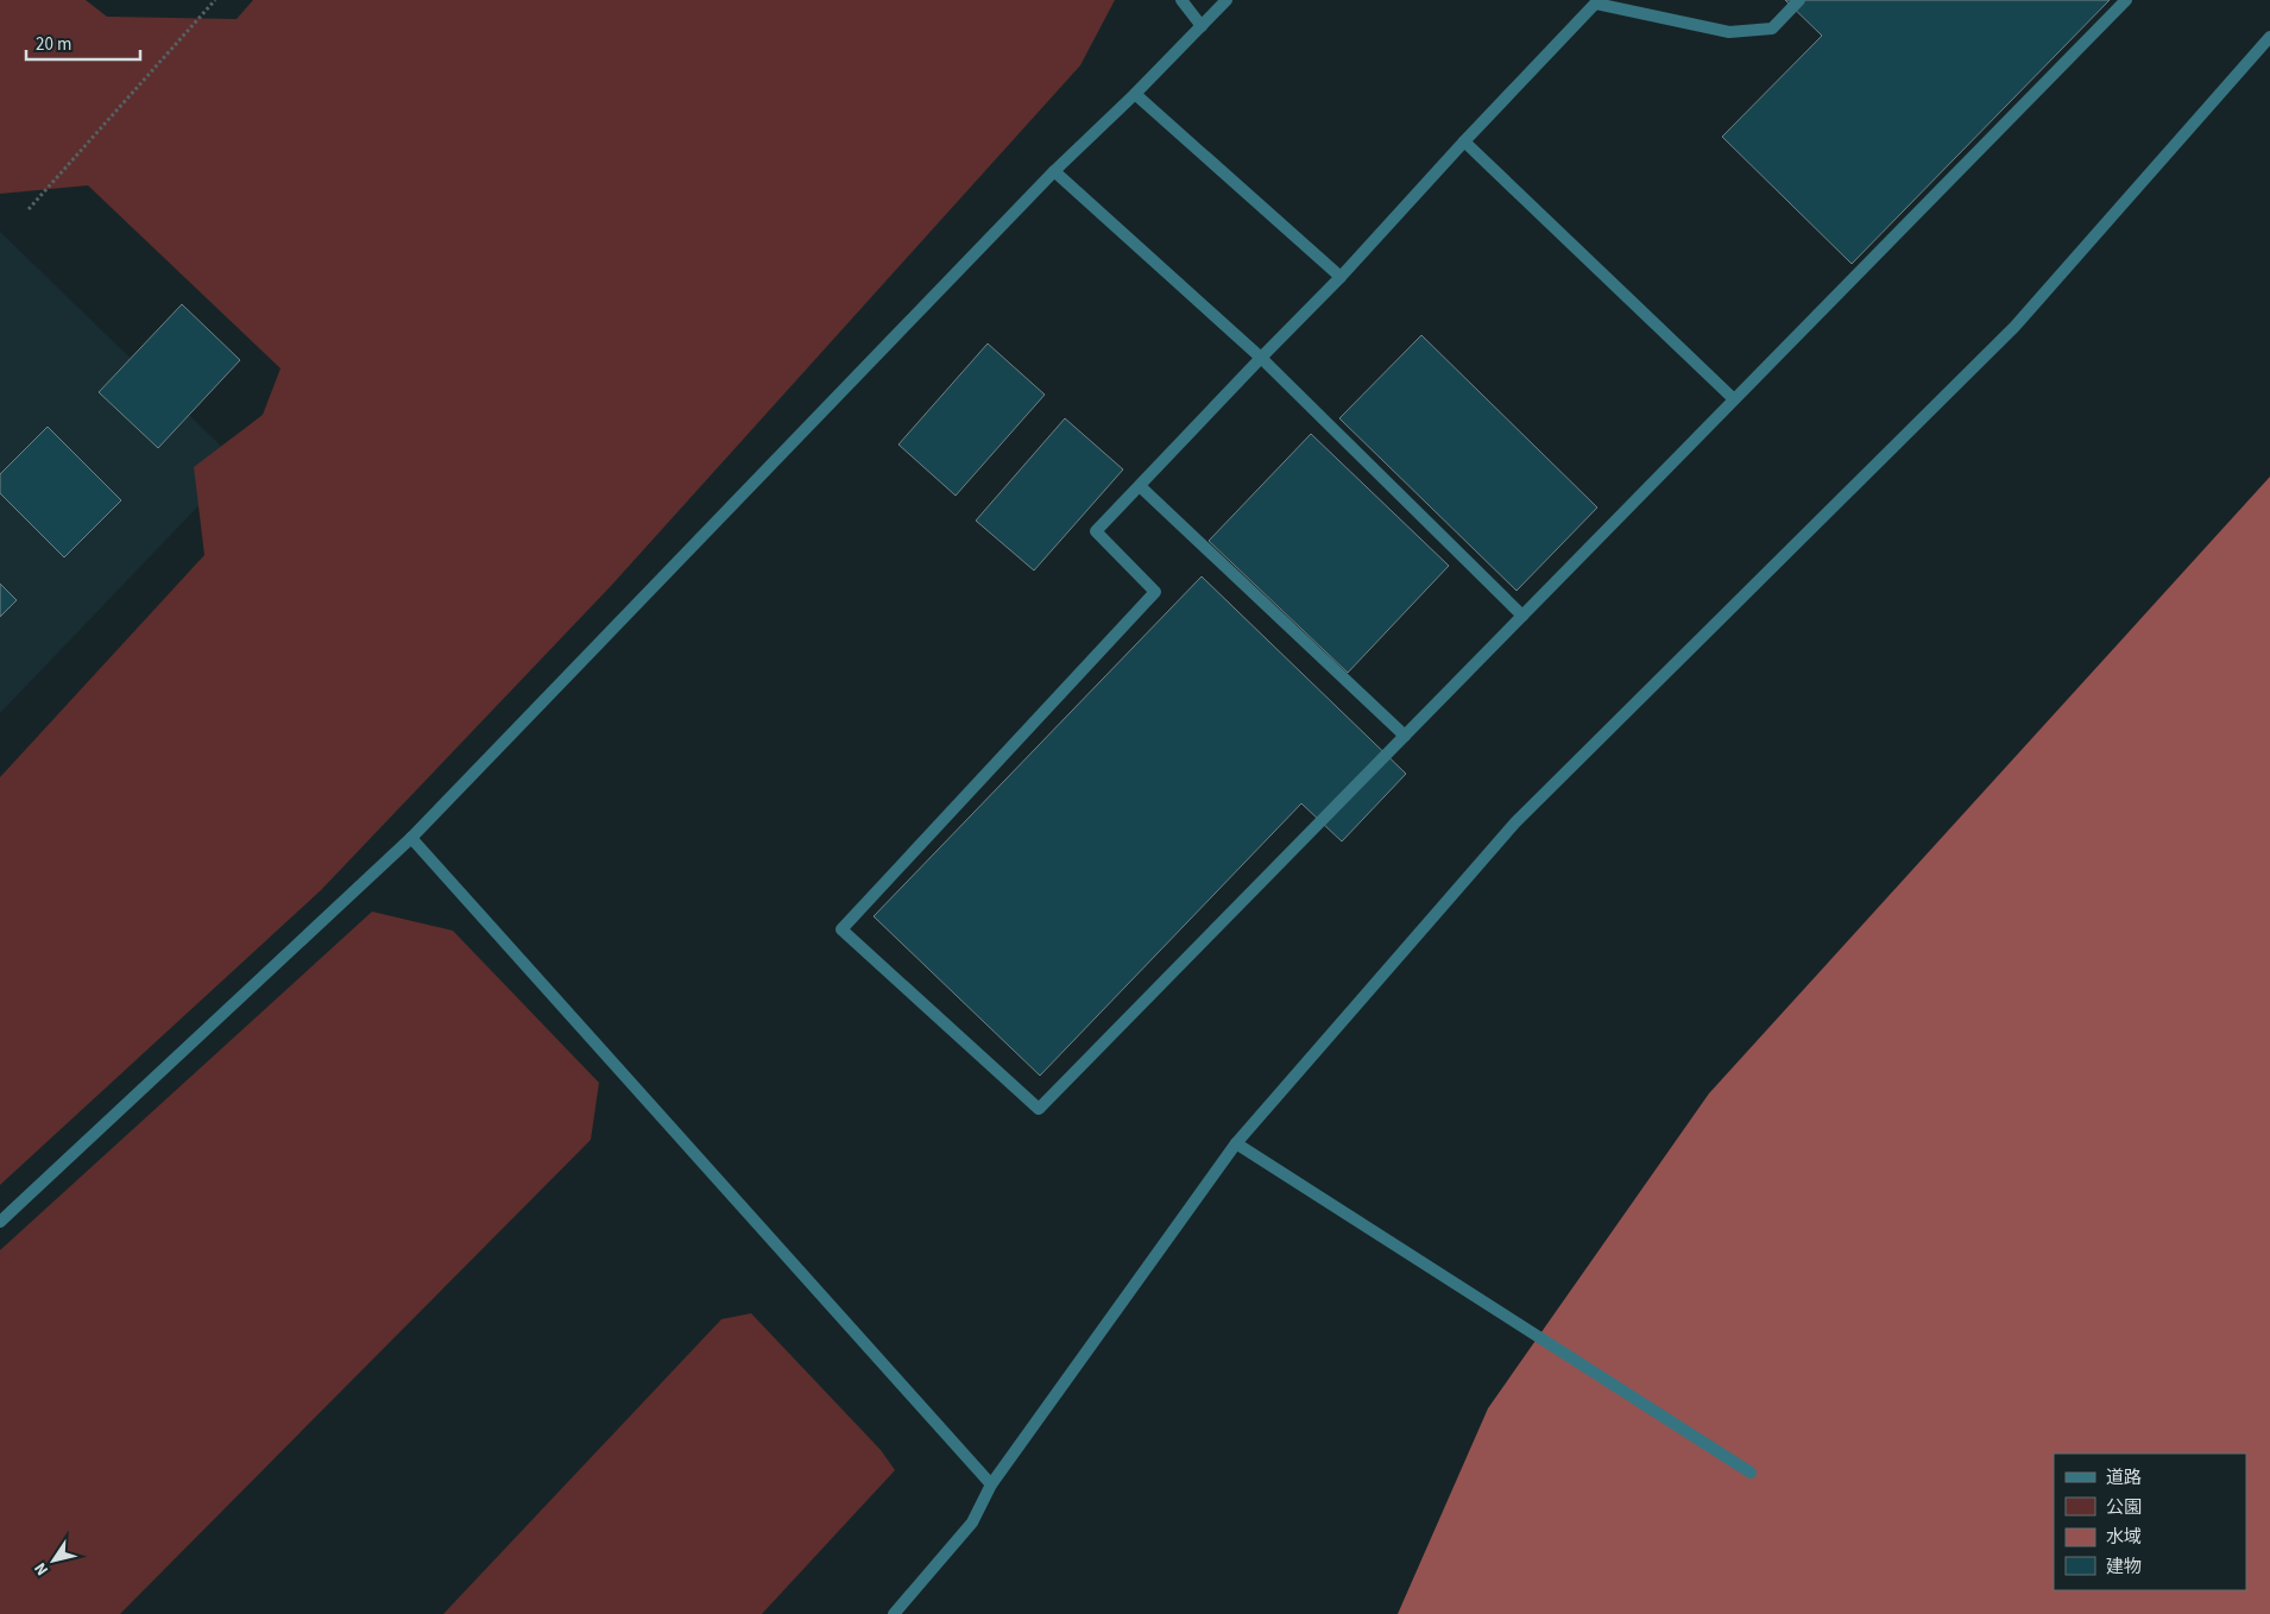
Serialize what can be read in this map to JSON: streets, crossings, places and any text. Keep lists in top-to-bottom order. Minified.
{"legend":["道路","公園","水域","建物"],"scale_bar":"20 m","north":"bottom left"}
